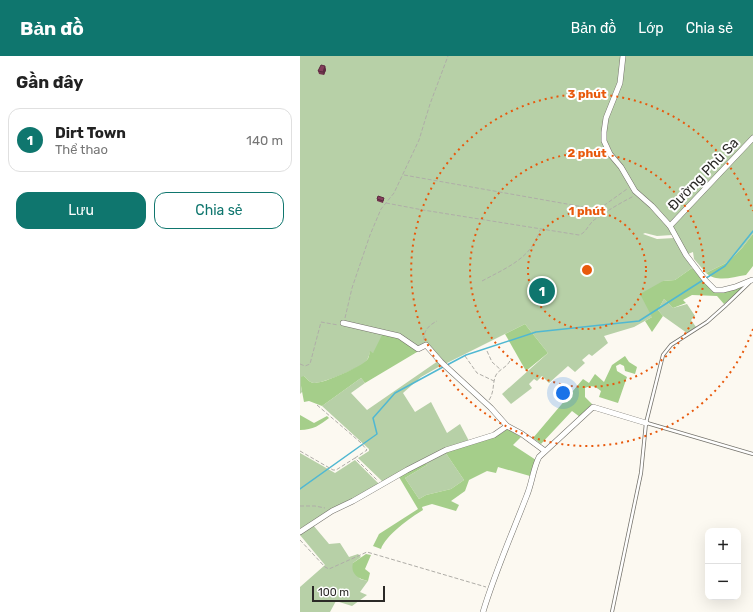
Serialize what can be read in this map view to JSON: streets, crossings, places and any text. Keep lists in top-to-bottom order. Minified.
{"streets":{"street":["Đường Phù Sa"]},"scale_bar":"100 m","page":{"header":"Bản đồ","nav":["Bản đồ","Lớp","Chia sẻ"],"heading":"Gần đây","list":[{"mark":"1","name":"Dirt Town","note":"Thể thao","value":"140 m"}],"buttons":["Lưu","Chia sẻ"],"pins":"1","map_buttons":["+","−"],"scale":"100 m"},"rings":["3 phút","2 phút","1 phút"]}
